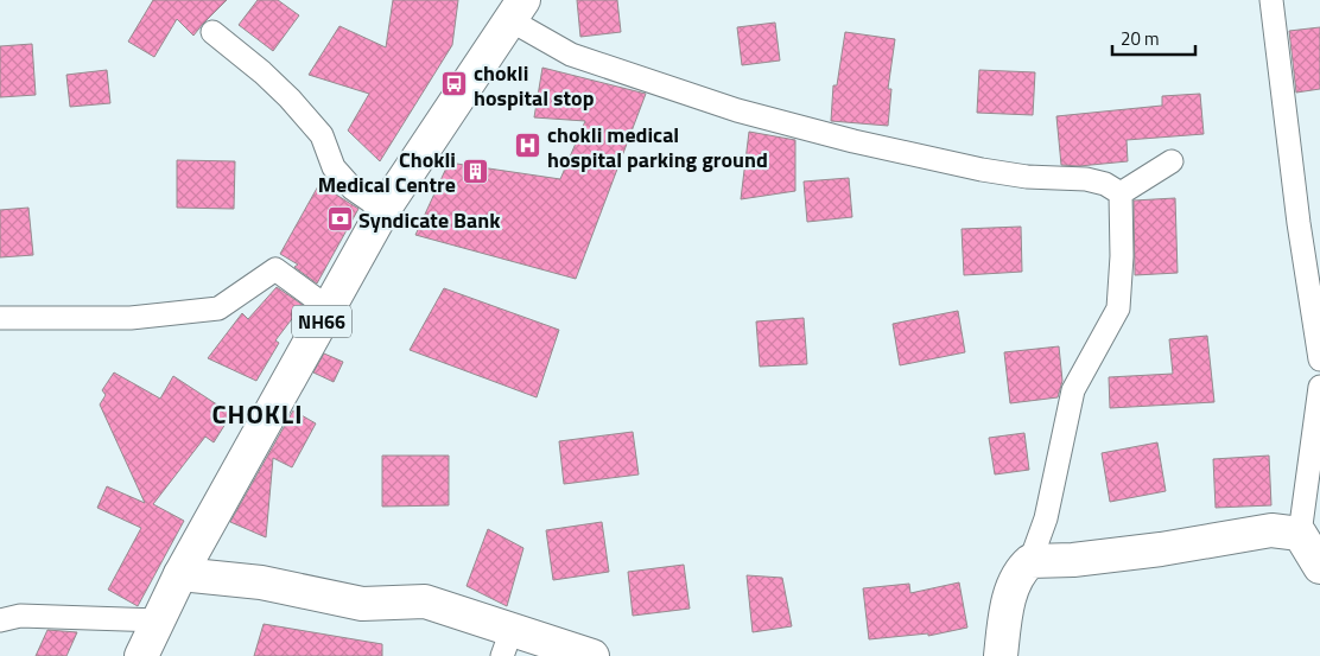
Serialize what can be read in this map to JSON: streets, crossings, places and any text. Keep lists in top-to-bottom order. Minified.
{"streets":{"main road":["NH66"]},"districts":["CHOKLI"],"places":{"bus stop":["chokli hospital stop"],"hospital":["chokli medical hospital parking ground"],"building":["Chokli Medical Centre"],"bank":["Syndicate Bank"]},"scale_bar":"20 m"}
